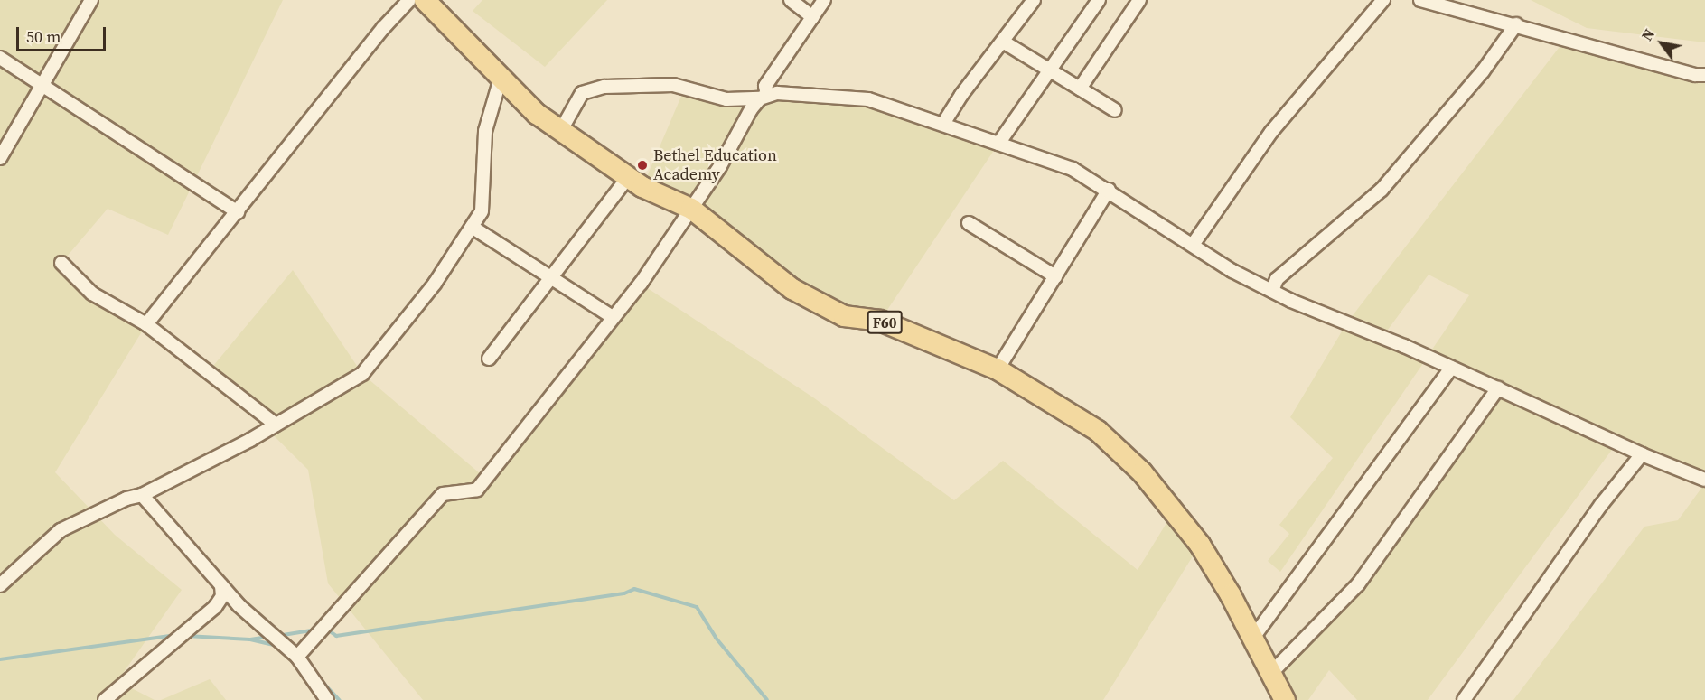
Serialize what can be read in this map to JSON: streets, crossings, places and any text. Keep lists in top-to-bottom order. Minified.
{"streets":{"main road":["F60"]},"places":["Bethel Education Academy"],"scale_bar":"50 m","north":"top left"}
